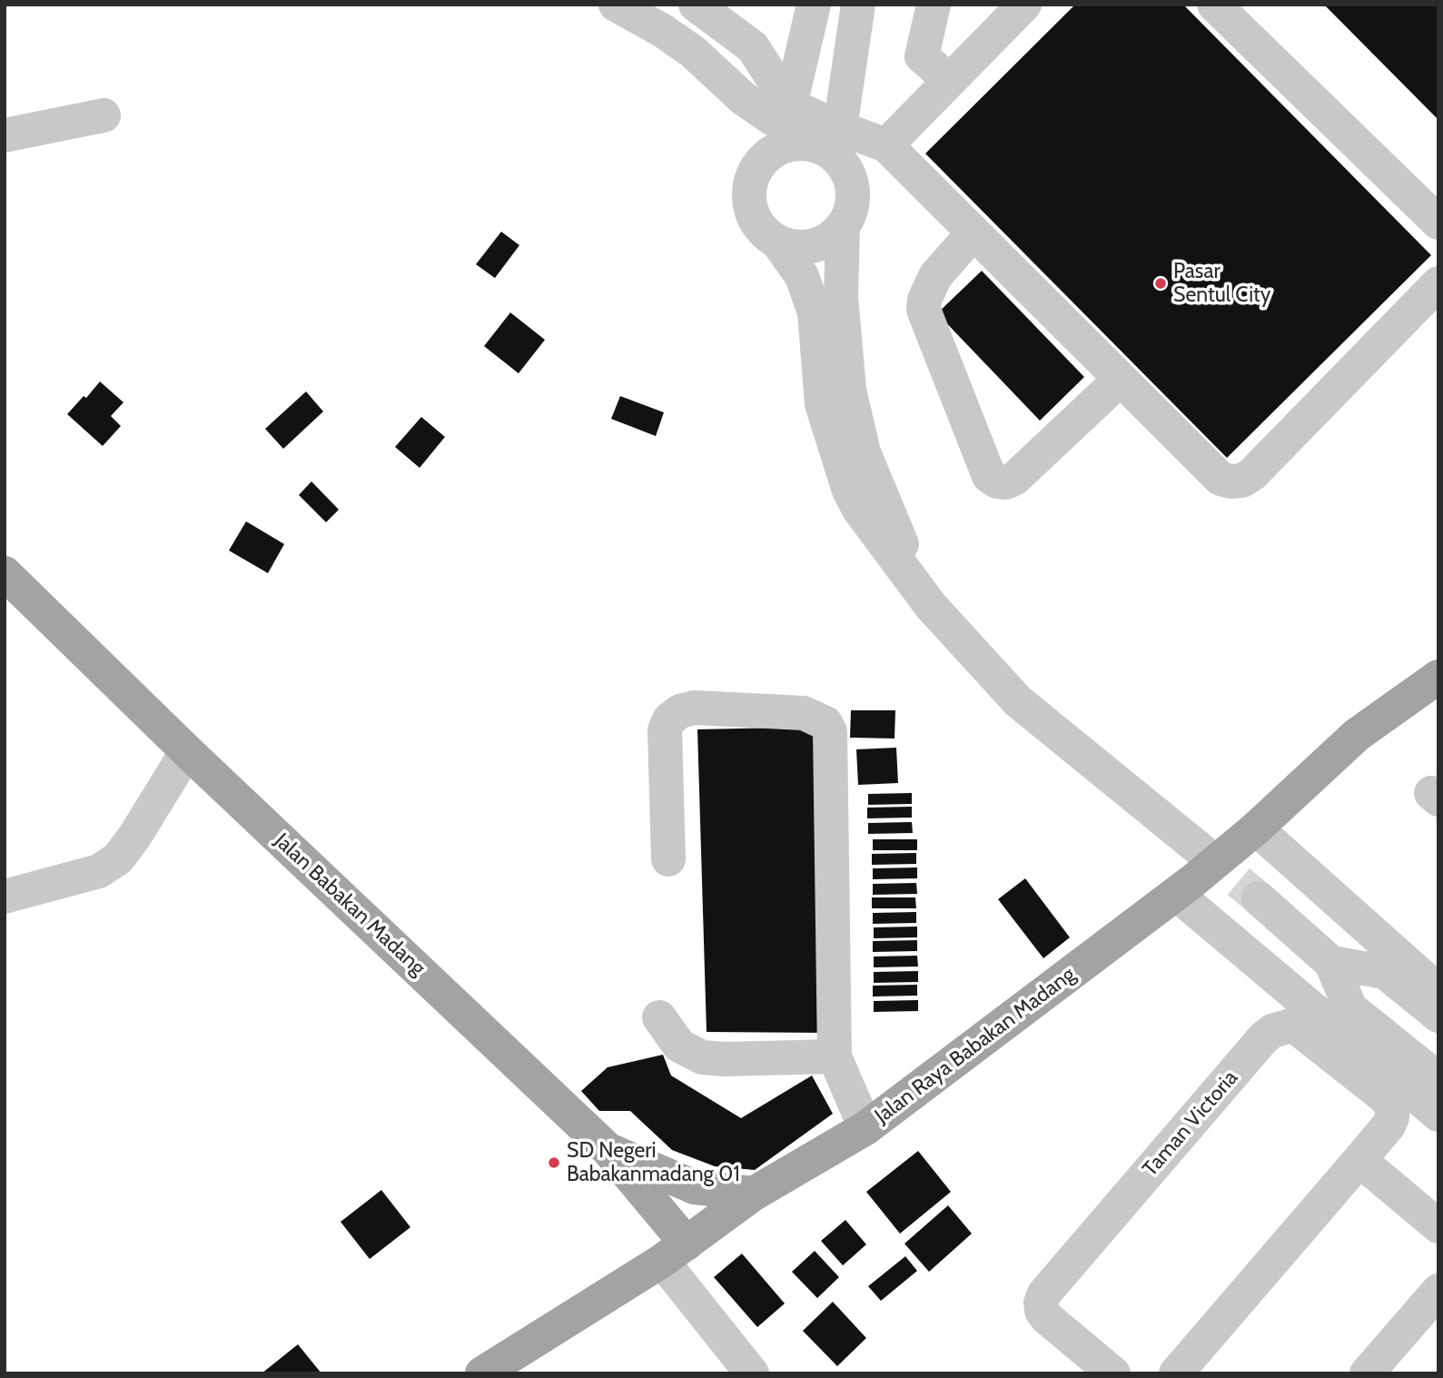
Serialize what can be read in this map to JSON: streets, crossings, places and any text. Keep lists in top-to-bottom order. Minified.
{"streets":{"main road":["Jalan Babakan Madang","Jalan Raya Babakan Madang"],"street":["Taman Victoria"]},"crossings":[["Jalan Babakan Madang","Jalan Raya Babakan Madang"]],"places":["Pasar Sentul City","SD Negeri Babakanmadang 01"]}
